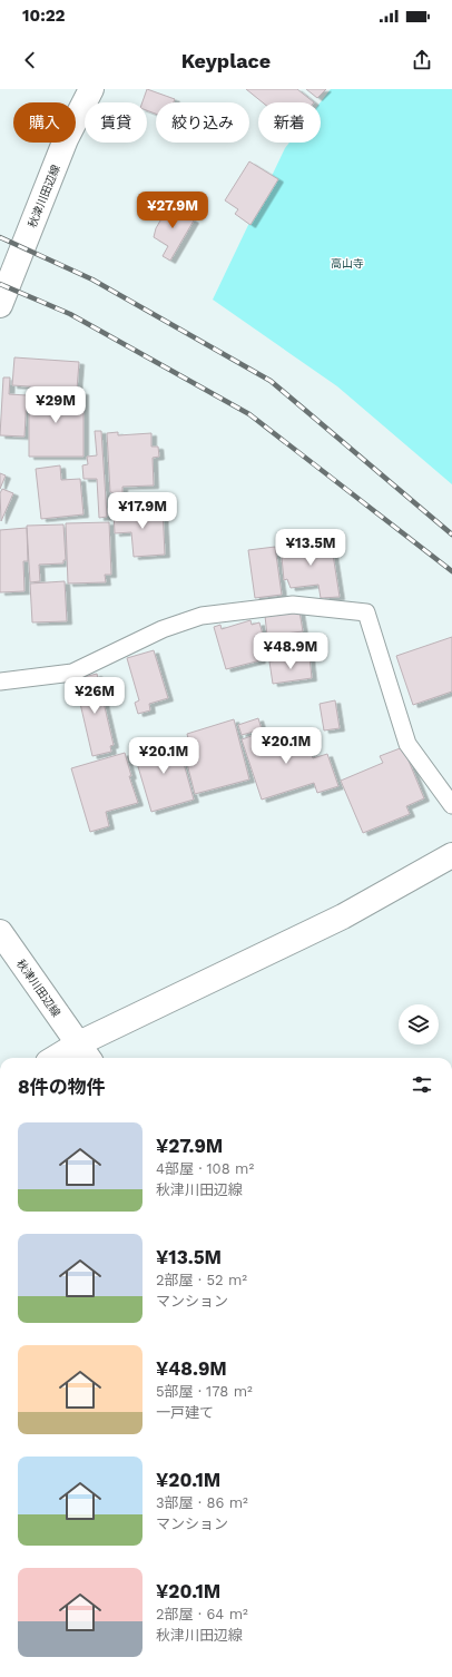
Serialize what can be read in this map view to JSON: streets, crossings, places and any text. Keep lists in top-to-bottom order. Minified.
{"streets":{"street":["秋津川田辺線"]},"parks":["高山寺"],"page":{"status":"10:22","header":"Keyplace","chip":["購入","賃貸","絞り込み","新着"],"price":["¥27.9M","¥29M","¥17.9M","¥13.5M","¥48.9M","¥26M","¥20.1M","¥20.1M"],"heading":"8件の物件","list":[{"name":"¥27.9M","note":"4部屋 · 108 m² · 秋津川田辺線"},{"name":"¥13.5M","note":"2部屋 · 52 m² · マンション"},{"name":"¥48.9M","note":"5部屋 · 178 m² · 一戸建て"},{"name":"¥20.1M","note":"3部屋 · 86 m² · マンション"},{"name":"¥20.1M","note":"2部屋 · 64 m² · 秋津川田辺線"}]}}
